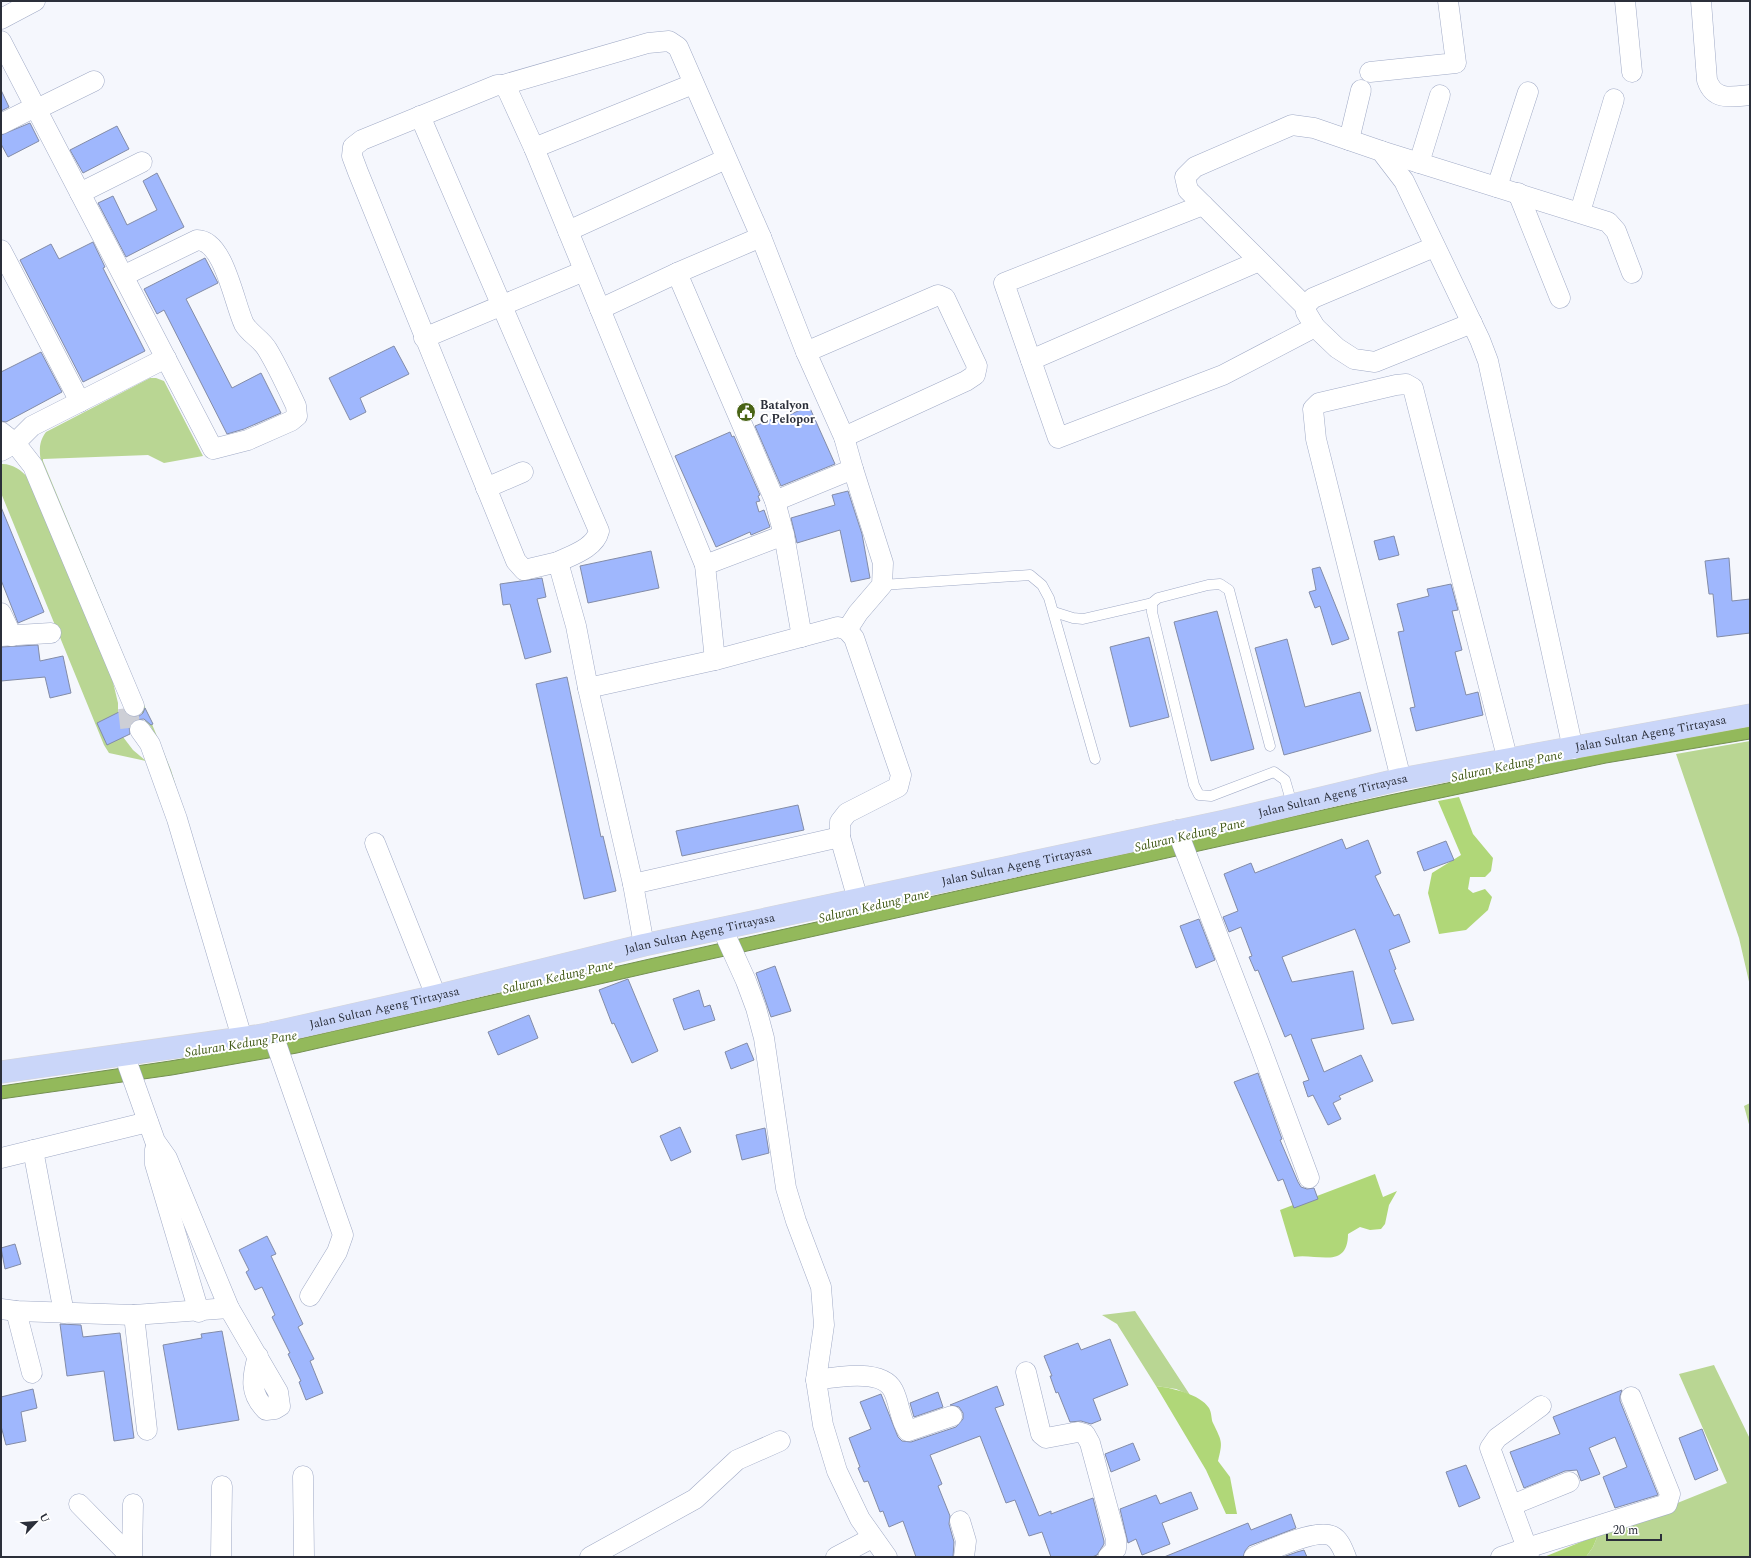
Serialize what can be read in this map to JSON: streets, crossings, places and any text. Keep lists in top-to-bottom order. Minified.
{"streets":{"main road":["Jalan Sultan Ageng Tirtayasa"]},"water":["Saluran Kedung Pane"],"places":{"public building":["Batalyon C Pelopor"]},"scale_bar":"20 m","north":"top right"}
